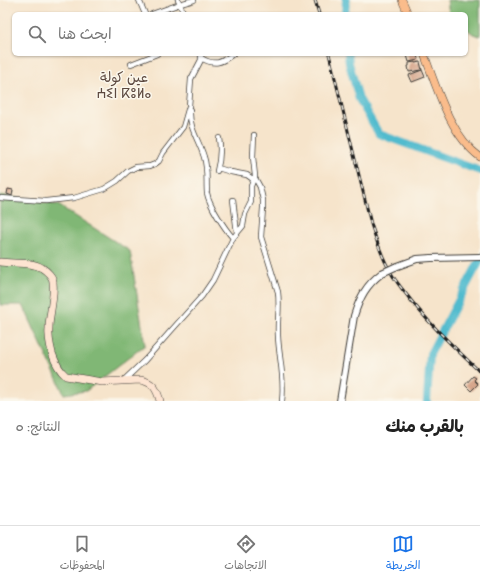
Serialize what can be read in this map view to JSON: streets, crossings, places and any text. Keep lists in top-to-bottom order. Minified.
{"districts":["عين كولة ⵄⵉⵏ ⴽⵓⵍⴰ"],"page":{"search":"ابحث هنا","heading":["بالقرب منك","النتائج: 0"],"nav":["الخريطة","الاتجاهات","المحفوظات"]}}
